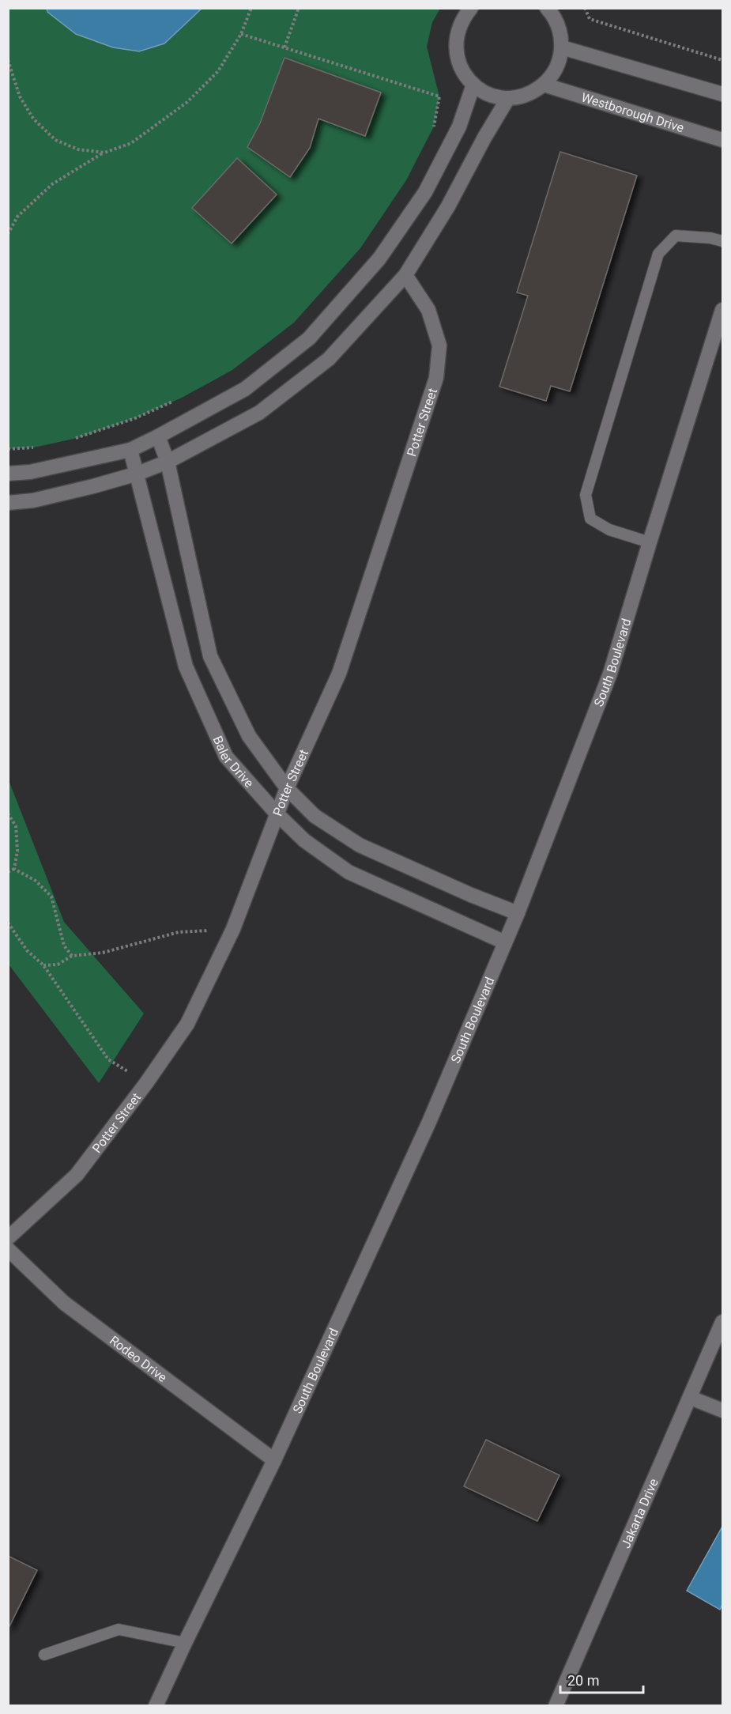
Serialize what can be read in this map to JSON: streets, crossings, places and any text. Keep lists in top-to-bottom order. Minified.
{"streets":{"street":["Westborough Drive","Potter Street","South Boulevard","Baler Drive","Rodeo Drive","Jakarta Drive"]},"crossings":[["Potter Street","Baler Drive"],["South Boulevard","Baler Drive"],["South Boulevard","Rodeo Drive"]],"scale_bar":"20 m"}
